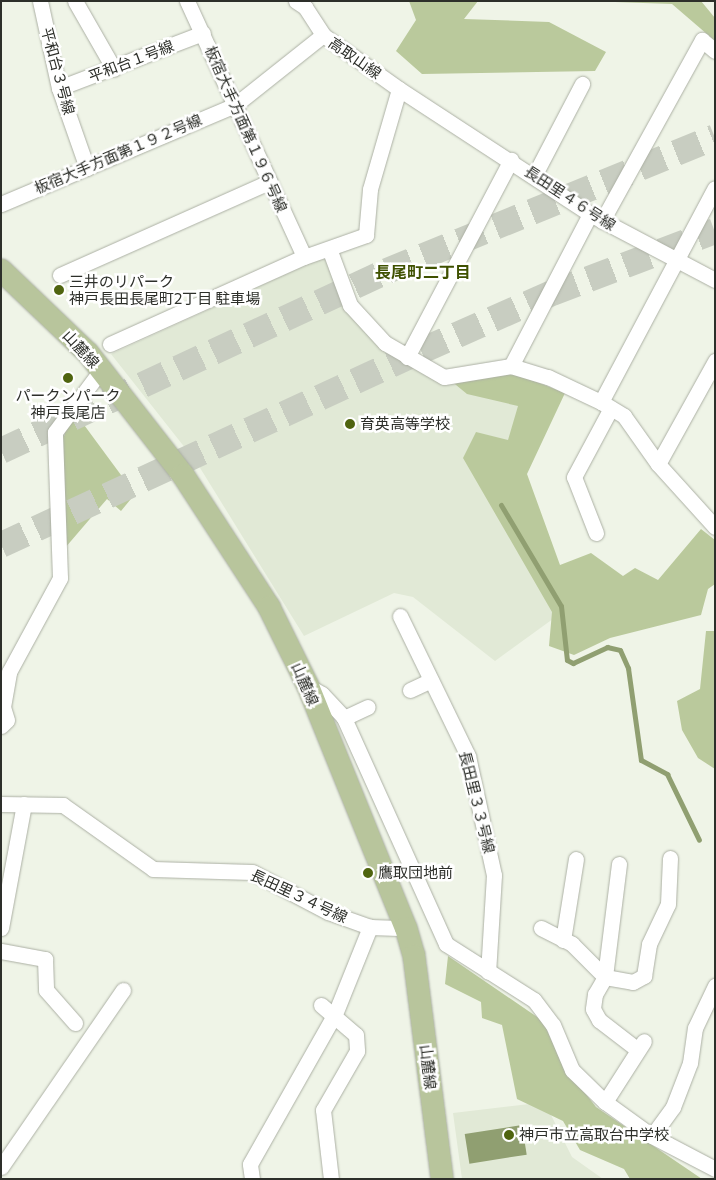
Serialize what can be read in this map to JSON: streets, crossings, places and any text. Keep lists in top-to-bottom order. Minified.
{"streets":{"main road":["山麓線"],"street":["高取山線","平和台１号線","平和台３号線","板宿大手方面第１９６号線","板宿大手方面第１９２号線","長田里４６号線","長田里３３号線","長田里３４号線"]},"crossings":[["高取山線","板宿大手方面第１９２号線"],["高取山線","長田里４６号線"],["平和台１号線","平和台３号線"],["平和台１号線","板宿大手方面第１９６号線"],["平和台３号線","板宿大手方面第１９２号線"],["板宿大手方面第１９６号線","板宿大手方面第１９２号線"],["山麓線","長田里３４号線"]],"districts":["長尾町二丁目"],"places":["三井のリパーク 神戸長田長尾町2丁目 駐車場","パークンパーク 神戸長尾店","育英高等学校","鷹取団地前","神戸市立高取台中学校"]}
